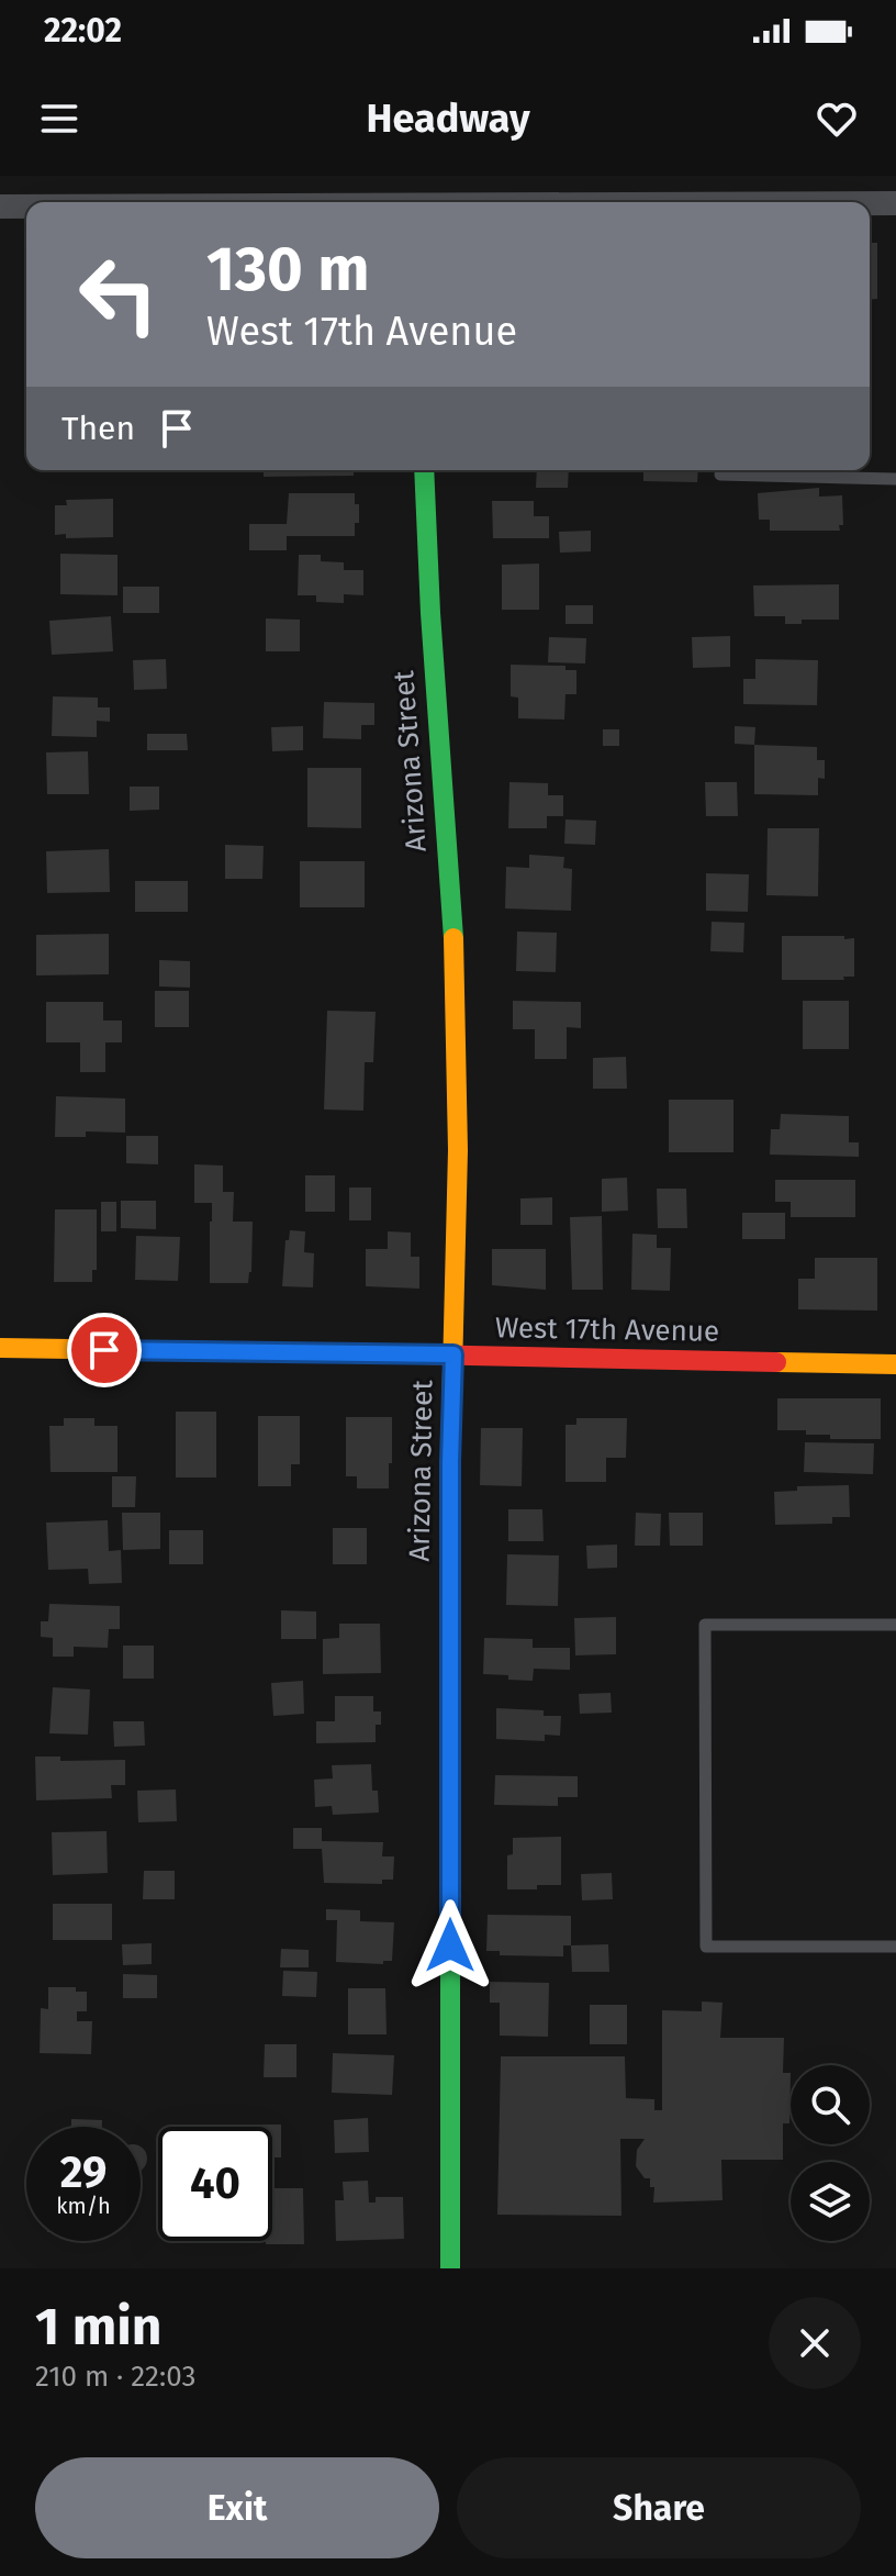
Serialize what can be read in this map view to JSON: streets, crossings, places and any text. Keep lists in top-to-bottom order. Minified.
{"streets":{"street":["Arizona Street","West 17th Avenue"]},"crossings":[["Arizona Street","West 17th Avenue"]],"page":{"status":"22:02","header":"Headway","turn":["130 m","West 17th Avenue"],"then":"Then","speed":"29 km/h","limit":"40","heading":["1 min","210 m · 22:03"],"buttons":["Exit","Share"]}}
